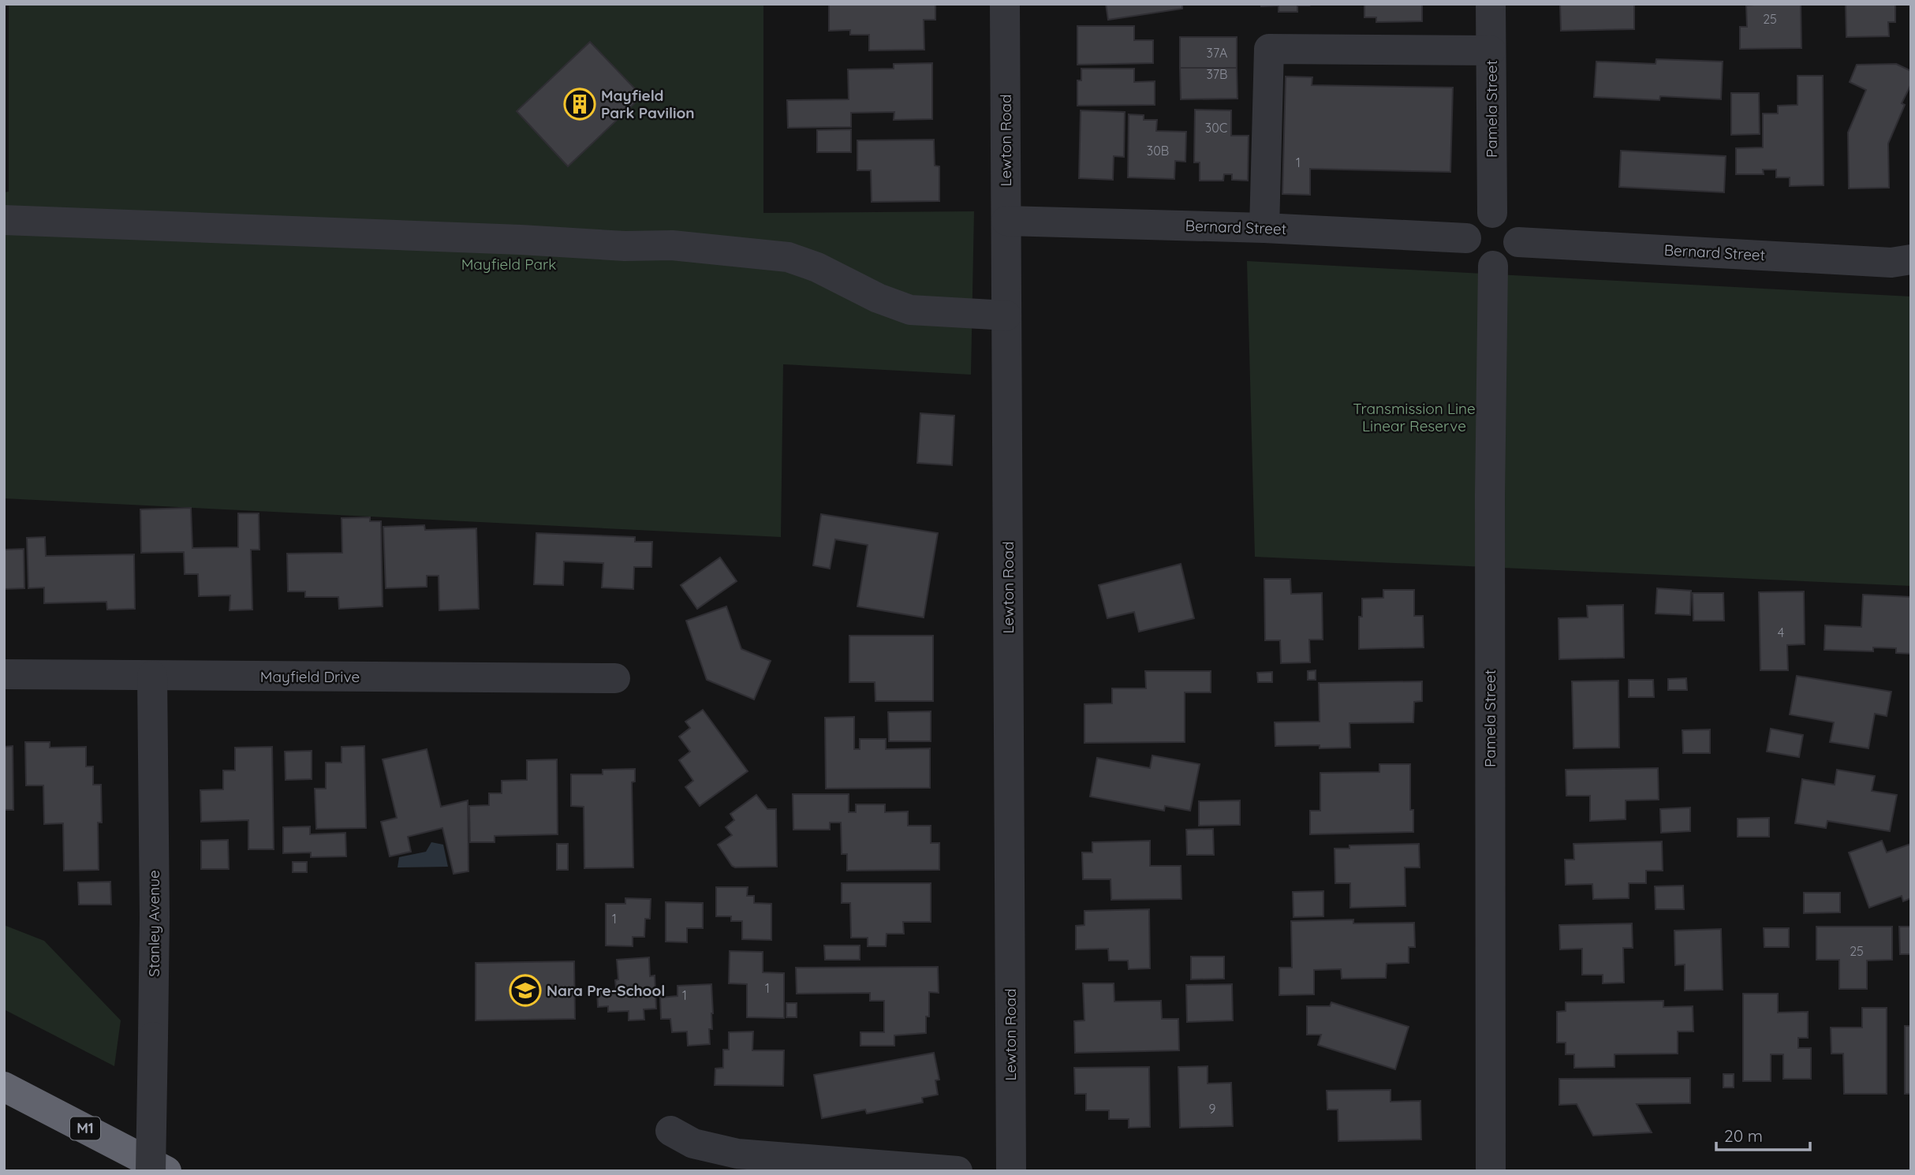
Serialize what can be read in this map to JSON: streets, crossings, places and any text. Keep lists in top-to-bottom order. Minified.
{"streets":{"highway":["M1"],"street":["Pamela Street","Lewton Road","Bernard Street","Mayfield Drive","Stanley Avenue"]},"crossings":[["Pamela Street","Bernard Street"],["Lewton Road","Bernard Street"],["Mayfield Drive","Stanley Avenue"]],"parks":["Mayfield Park","Transmission Line Linear Reserve"],"places":{"building":["Mayfield Park Pavilion"],"school or university":["Nara Pre-School"]},"house_numbers":["25","37A","37B","30C","30B","1","4","1","25","1","1","9"],"scale_bar":"20 m"}
